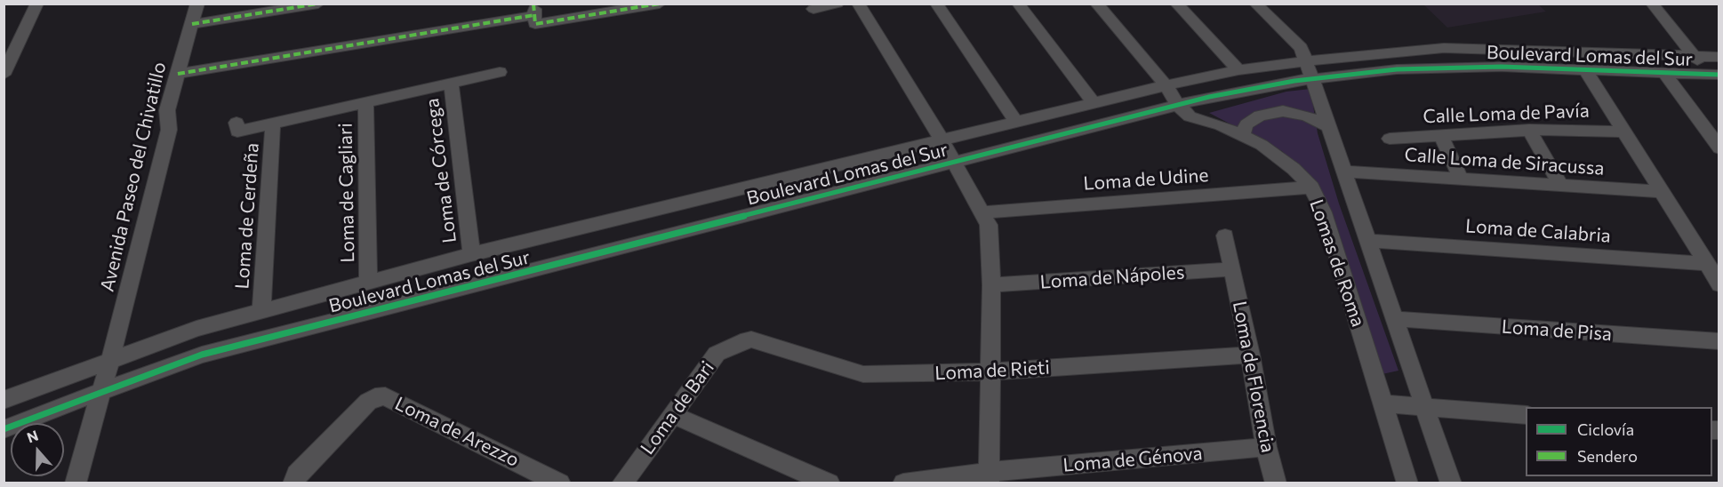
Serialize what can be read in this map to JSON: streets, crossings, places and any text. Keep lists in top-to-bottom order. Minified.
{"streets":{"street":["Boulevard Lomas del Sur","Calle Loma de Pavía","Calle Loma de Siracussa","Loma de Córcega","Avenida Paseo del Chivatillo","Loma de Udine","Loma de Cagliari","Loma de Cerdeña","Loma de Calabria","Lomas de Roma","Loma de Nápoles","Loma de Pisa","Loma de Rieti","Loma de Florencia","Loma de Bari","Loma de Arezzo","Loma de Génova"]},"crossings":[["Boulevard Lomas del Sur","Loma de Córcega"],["Boulevard Lomas del Sur","Avenida Paseo del Chivatillo"],["Boulevard Lomas del Sur","Loma de Cagliari"],["Boulevard Lomas del Sur","Loma de Cerdeña"],["Boulevard Lomas del Sur","Lomas de Roma"],["Calle Loma de Siracussa","Lomas de Roma"],["Loma de Udine","Lomas de Roma"],["Loma de Calabria","Lomas de Roma"],["Lomas de Roma","Loma de Pisa"],["Loma de Nápoles","Loma de Florencia"],["Loma de Rieti","Loma de Florencia"],["Loma de Rieti","Loma de Bari"],["Loma de Florencia","Loma de Génova"]],"legend":["Ciclovía","Sendero"],"north":"top"}
